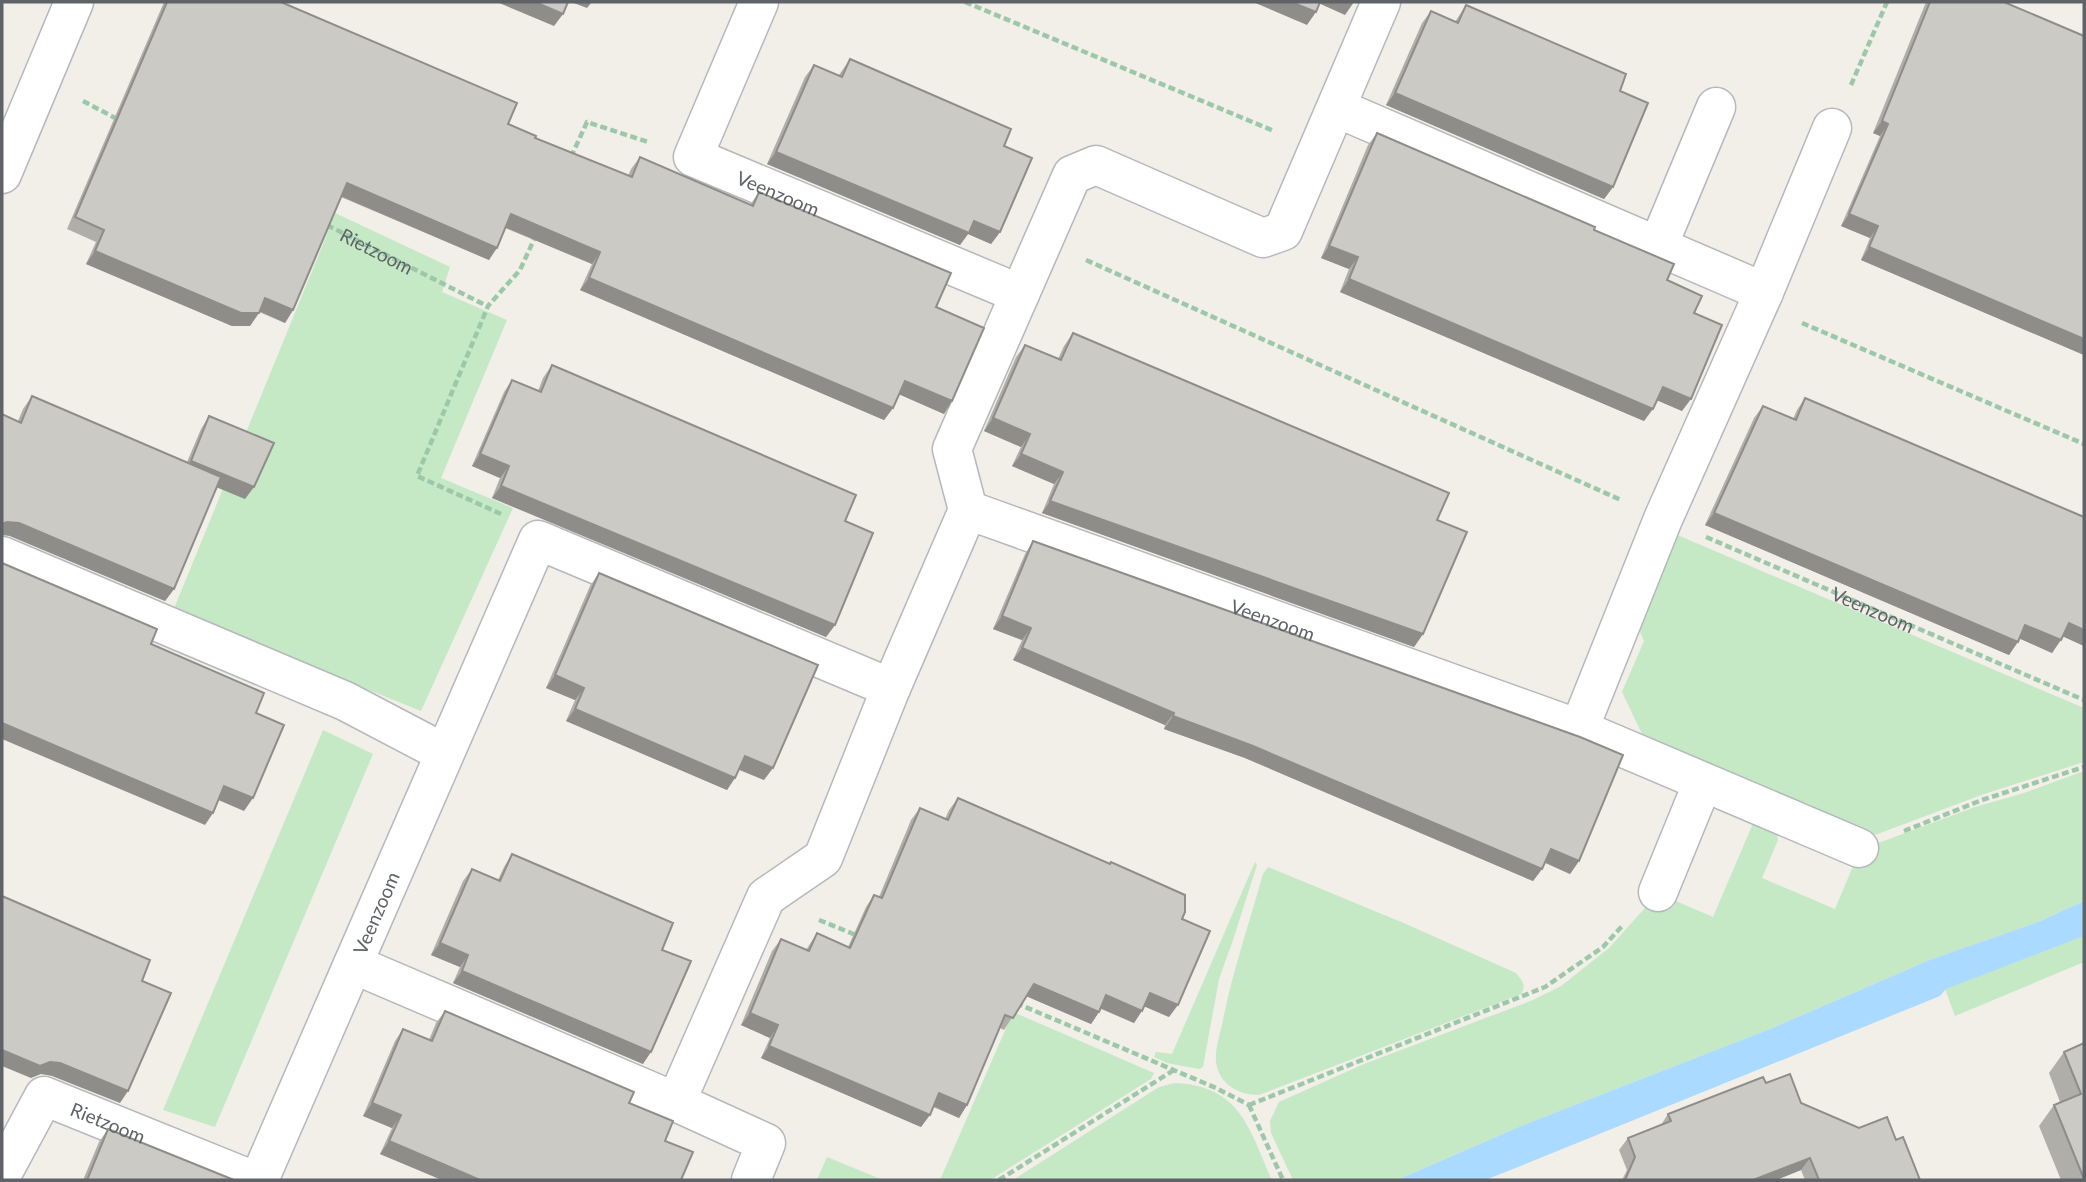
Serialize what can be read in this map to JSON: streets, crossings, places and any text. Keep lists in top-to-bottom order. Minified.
{"streets":{"street":["Veenzoom","Rietzoom"]}}
